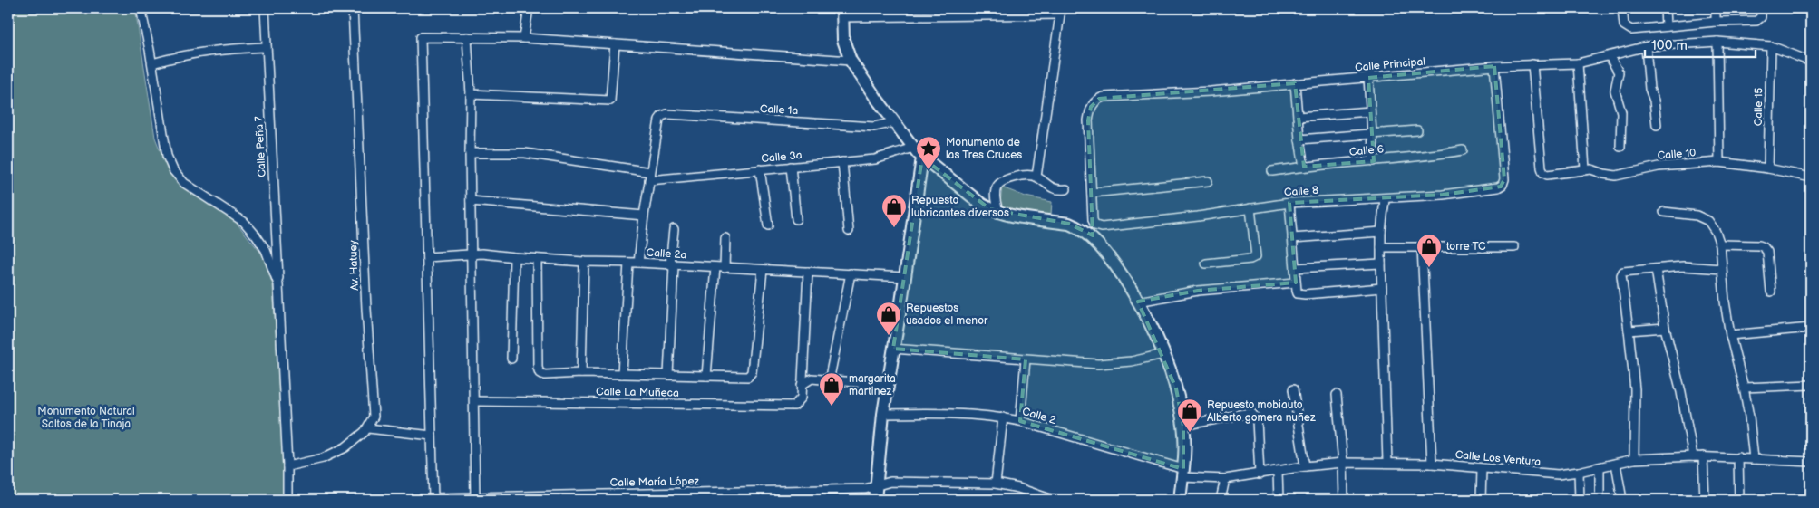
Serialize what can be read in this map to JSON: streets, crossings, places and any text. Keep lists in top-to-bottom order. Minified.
{"streets":{"street":["Calle Principal","Calle 15","Calle 1a","Calle Peña 7","Calle 6","Calle 10","Calle 3a","Calle 8","Calle 2a","Av. Hatuey","Calle La Muñeca","Calle 2","Calle Los Ventura","Calle María López"]},"crossings":[["Calle Principal","Calle 15"],["Calle Principal","Calle 10"],["Calle Principal","Calle 8"],["Calle 15","Calle 10"],["Calle 1a","Calle 3a"],["Calle 2","Calle Los Ventura"]],"parks":["Monumento Natural Saltos de la Tinaja"],"places":{"place":["Monumento de las Tres Cruces"],"shop":["Repuesto lubricantes diversos","torre TC","Repuestos usados el menor","margarita martinez","Repuesto mobiauto Alberto gomera nuñez"]},"scale_bar":"100 m"}
